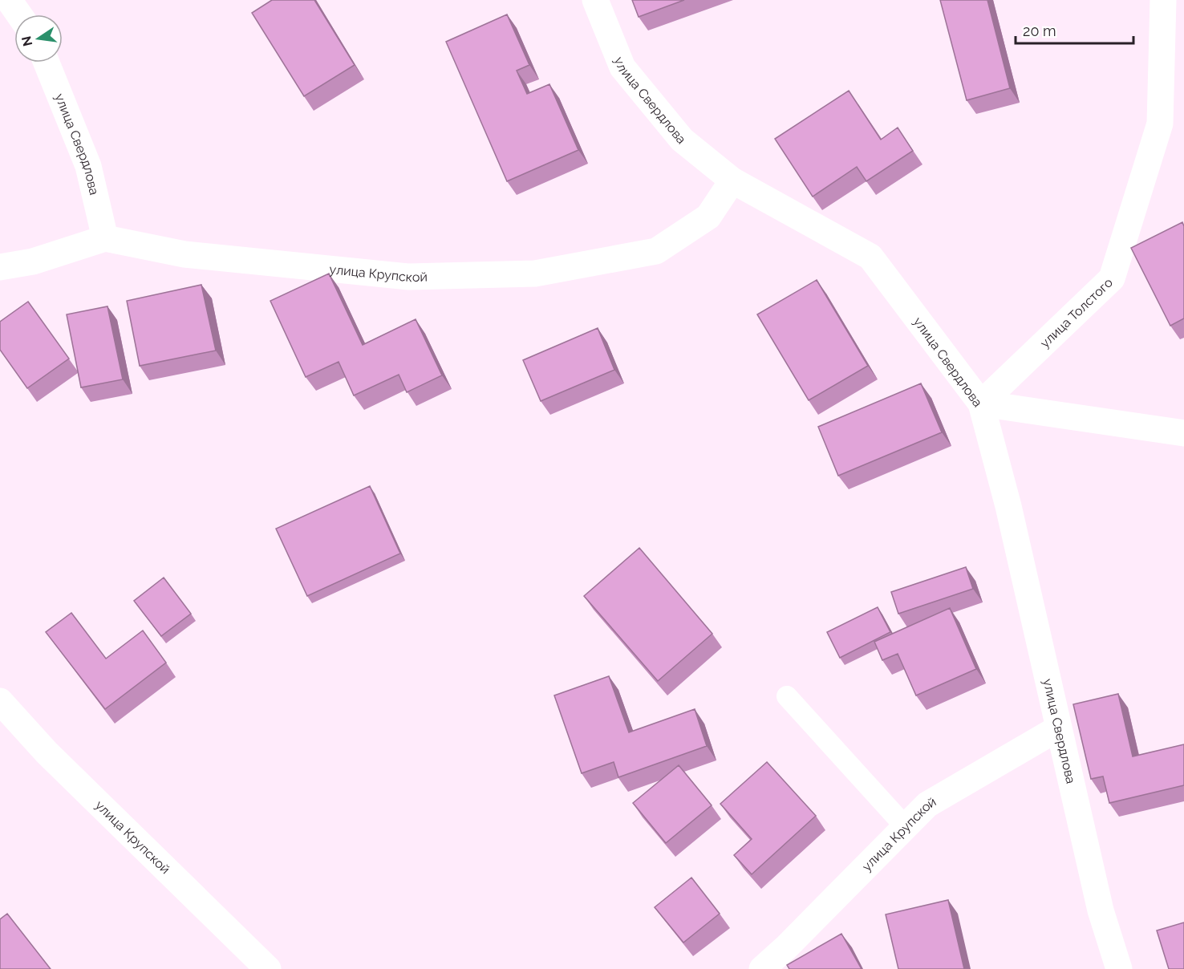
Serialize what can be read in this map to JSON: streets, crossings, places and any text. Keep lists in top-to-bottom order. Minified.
{"streets":{"street":["улица Свердлова","улица Крупской","улица Толстого"]},"crossings":[["улица Свердлова","улица Крупской"],["улица Свердлова","улица Толстого"]],"scale_bar":"20 m","north":"left"}
